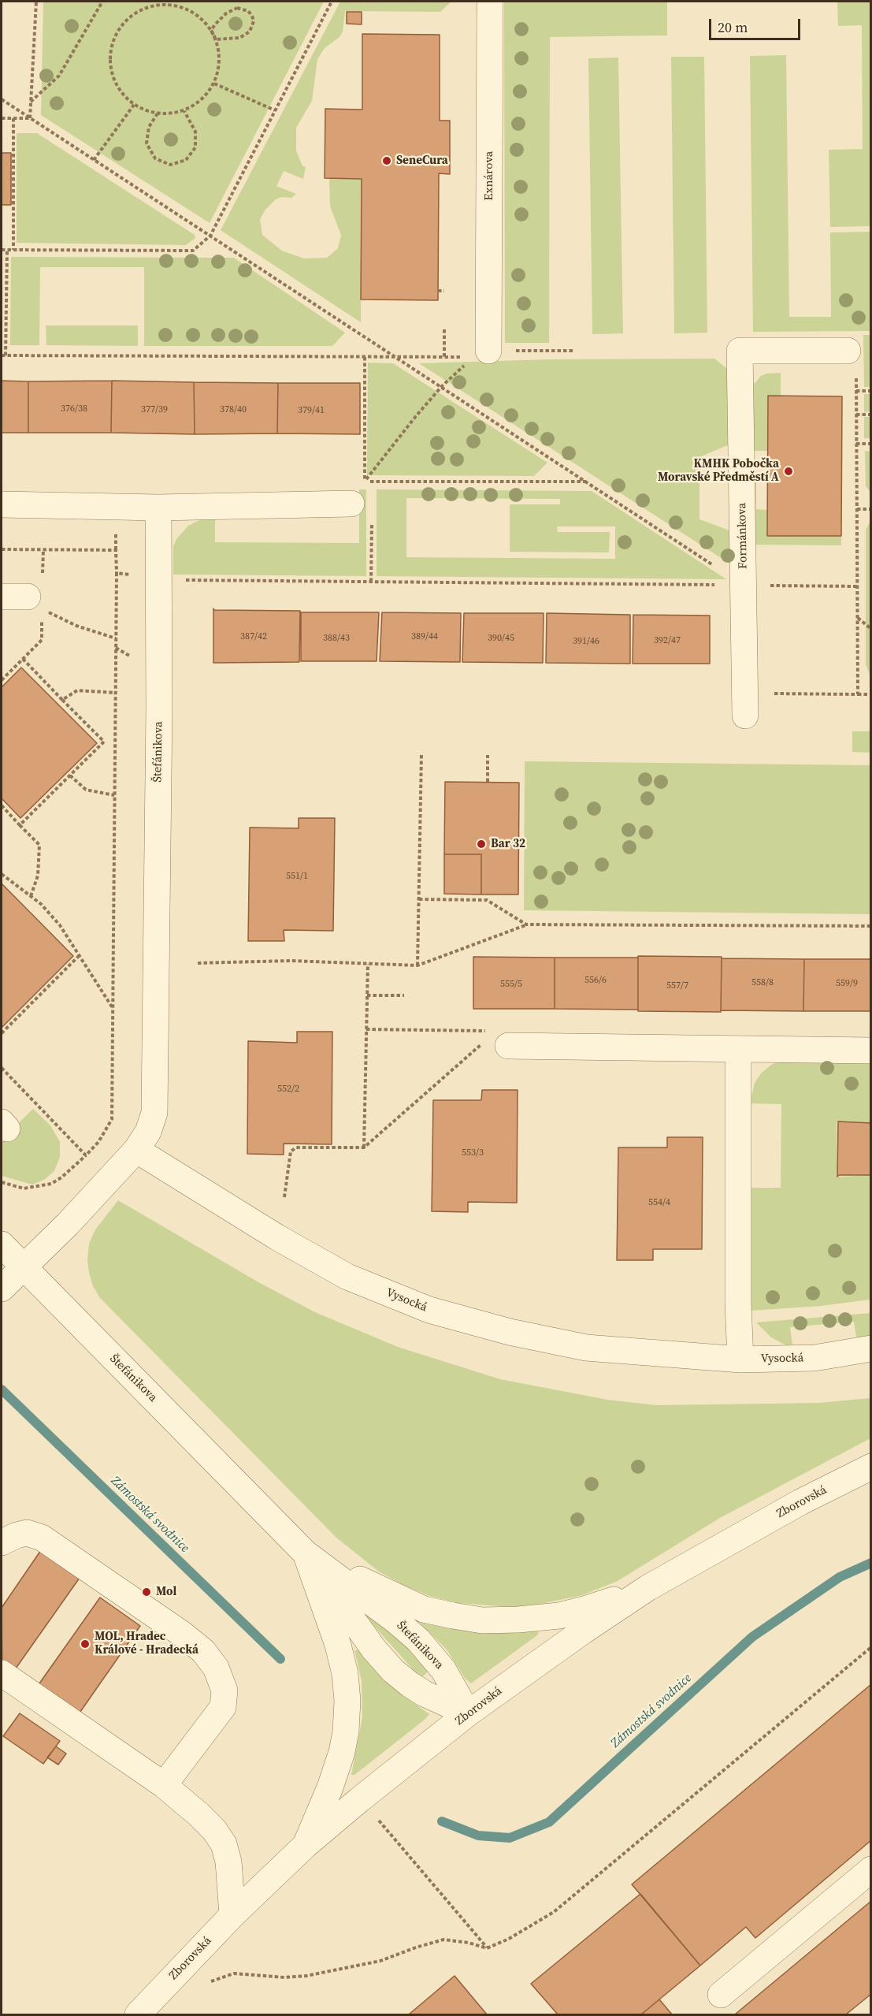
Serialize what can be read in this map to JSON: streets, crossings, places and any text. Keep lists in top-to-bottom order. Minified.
{"streets":{"street":["Exnárova","Formánkova","Štefánikova","Vysocká","Zborovská"]},"crossings":[["Štefánikova","Vysocká"],["Štefánikova","Zborovská"]],"water":["Zámostská svodnice"],"places":["SeneCura","KMHK Pobočka Moravské Předměstí A","Bar 32","Mol","MOL, Hradec Králové - Hradecká"],"house_numbers":["376/38","377/39","378/40","379/41","387/42","389/44","388/43","390/45","392/47","391/46","551/1","556/6","558/8","559/9","555/5","557/7","552/2","553/3","554/4"],"scale_bar":"20 m"}
